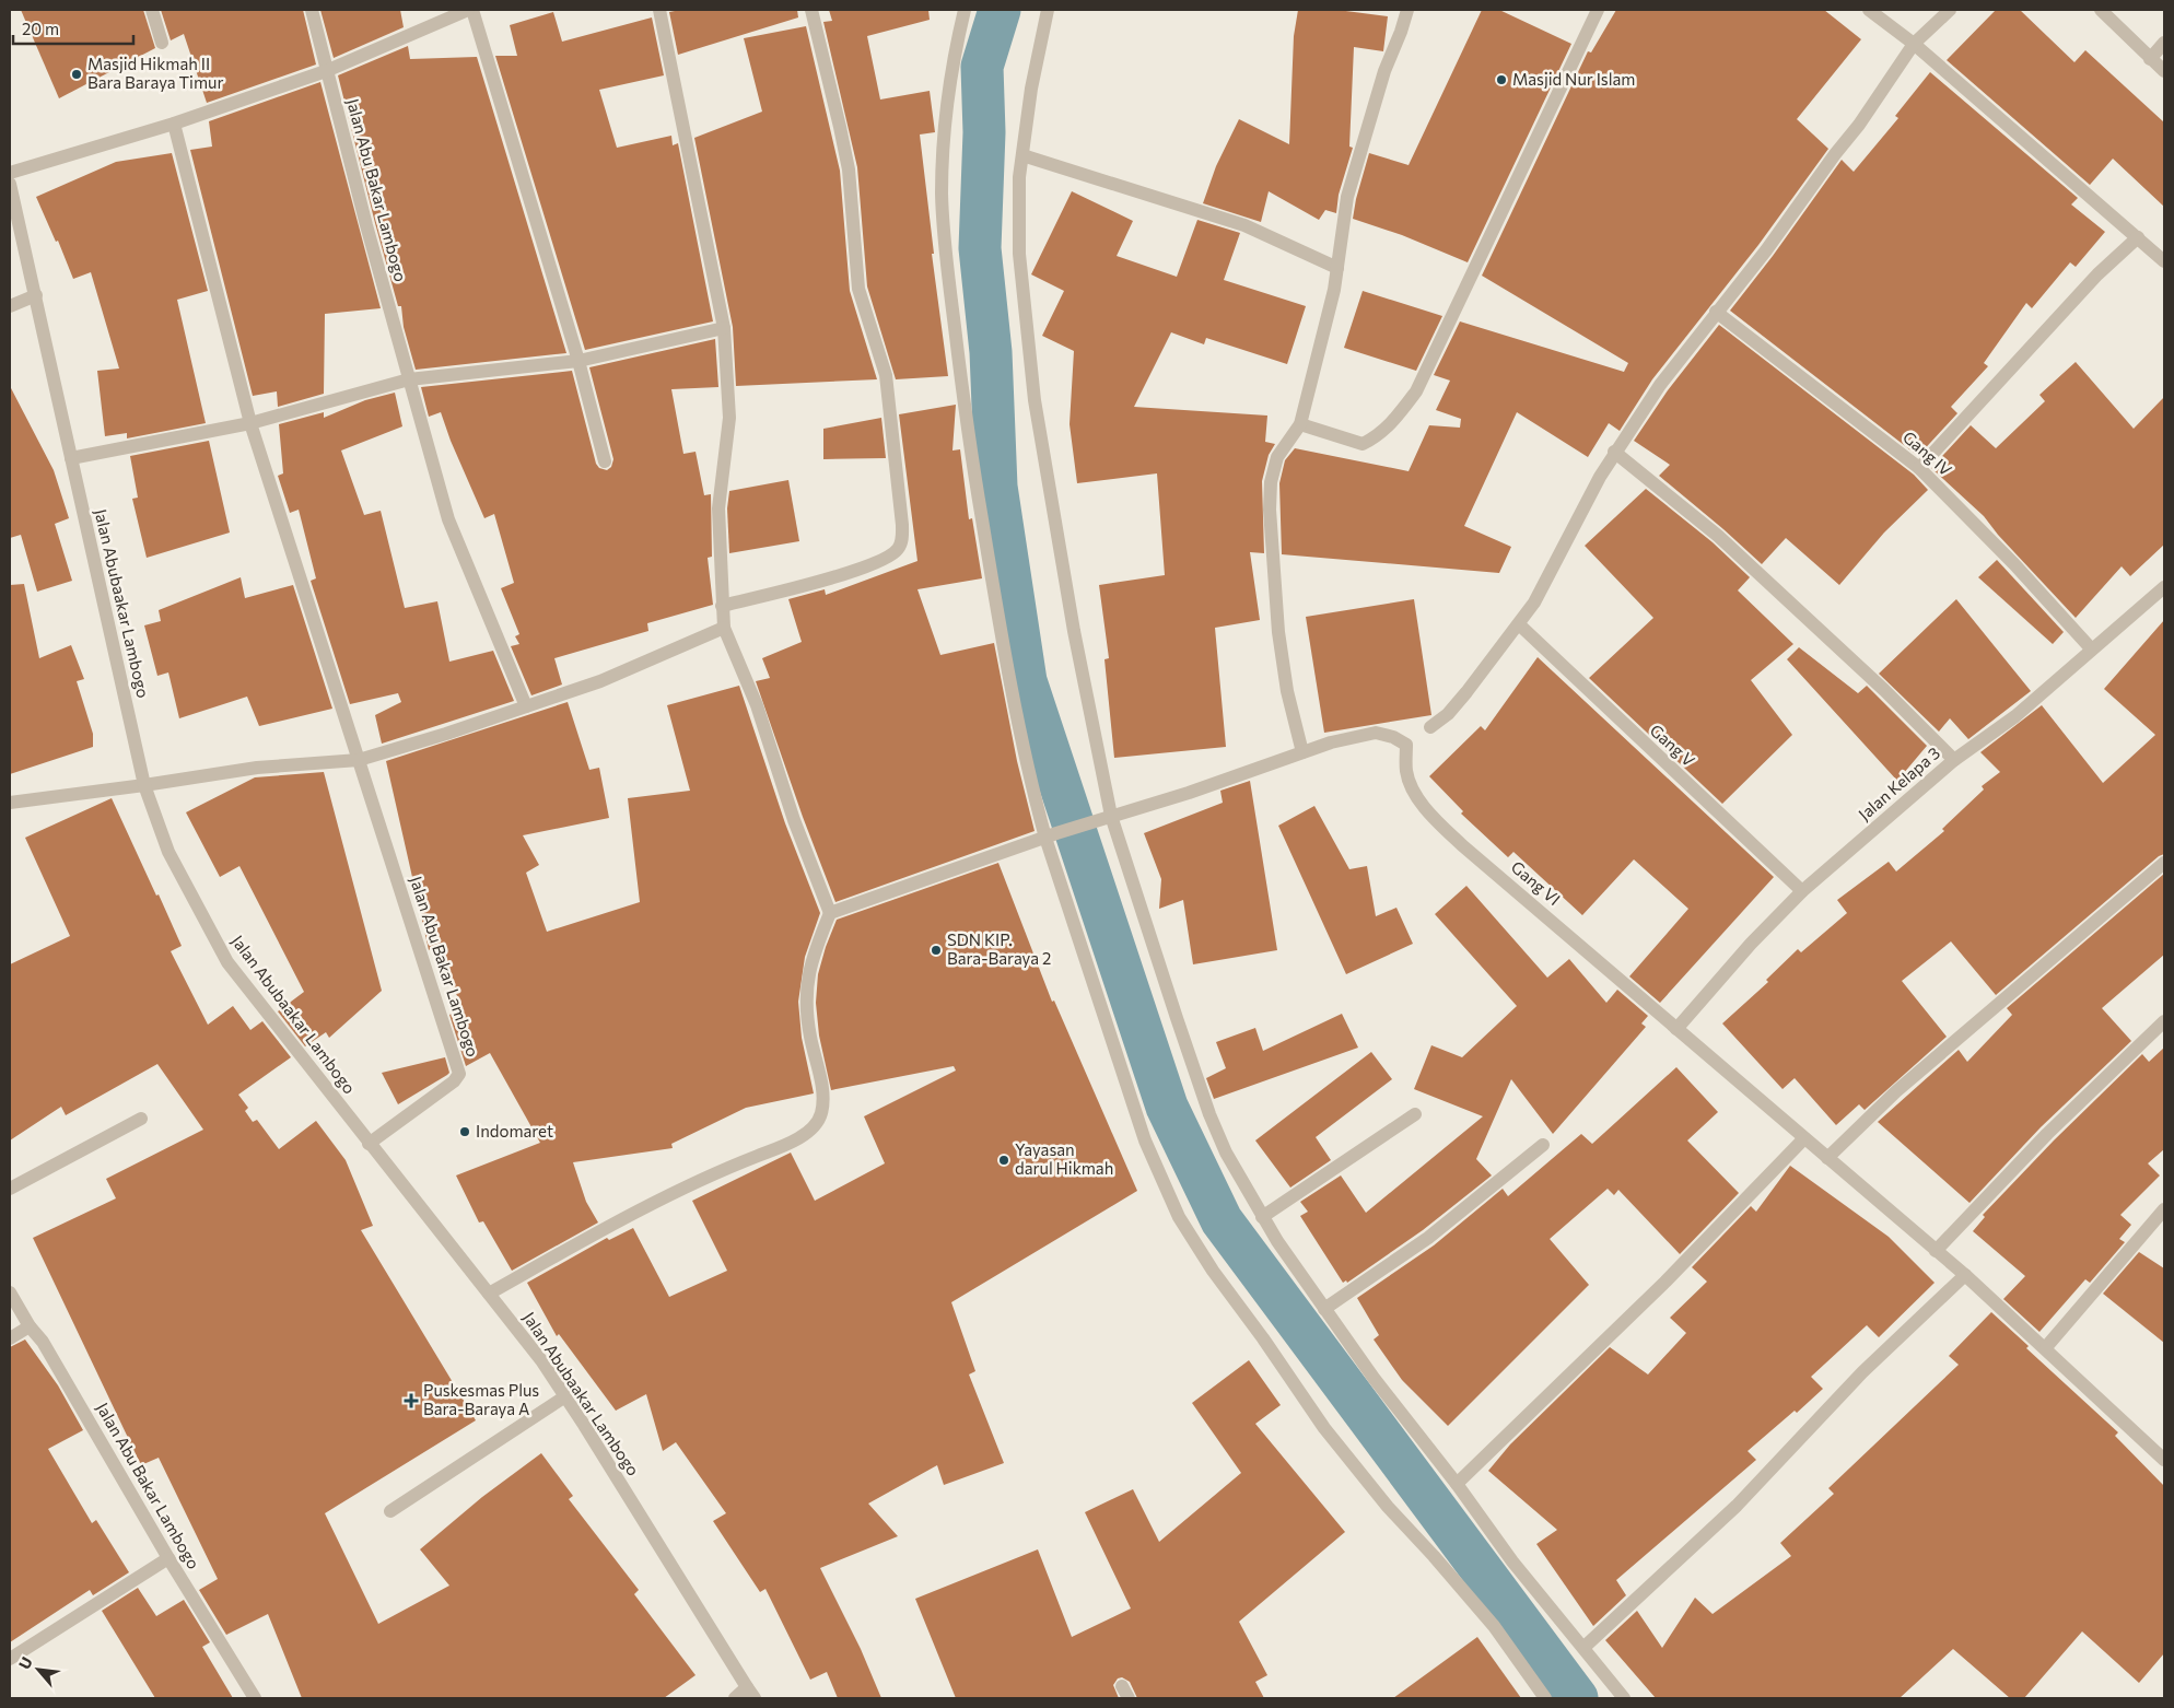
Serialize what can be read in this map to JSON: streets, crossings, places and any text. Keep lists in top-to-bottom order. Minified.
{"streets":{"street":["Jalan Abu Bakar Lambogo","Gang IV","Jalan Abubaakar Lambogo","Gang V","Jalan Kelapa 3","Gang VI"]},"crossings":[["Jalan Abu Bakar Lambogo","Jalan Abubaakar Lambogo"],["Gang IV","Jalan Kelapa 3"],["Gang V","Jalan Kelapa 3"],["Jalan Kelapa 3","Gang VI"]],"places":{"other":["Masjid Hikmah II Bara Baraya Timur","Masjid Nur Islam","SDN KIP. Bara-Baraya 2","Indomaret","Yayasan darul Hikmah"],"health":["Puskesmas Plus Bara-Baraya A"]},"scale_bar":"20 m","north":"top left"}
